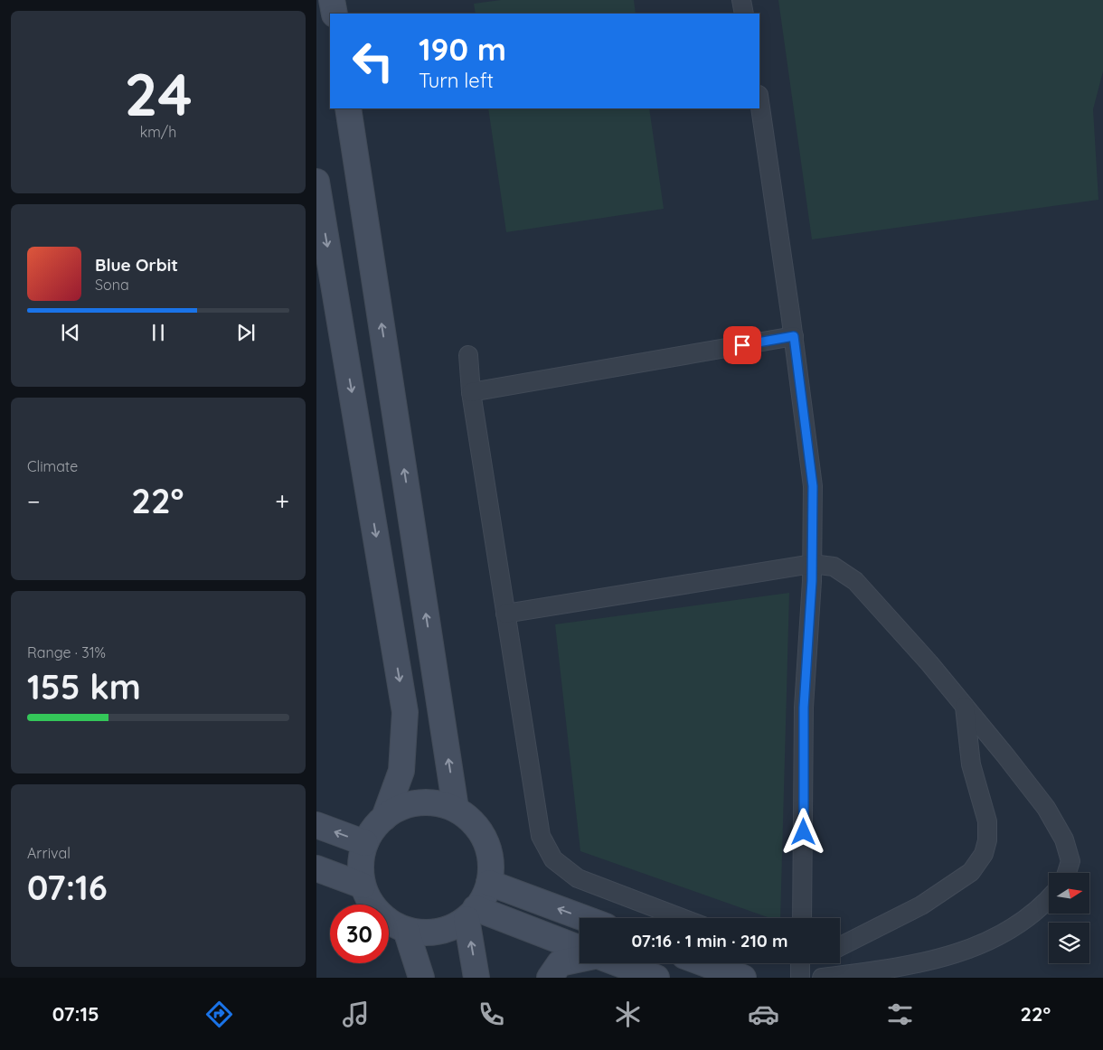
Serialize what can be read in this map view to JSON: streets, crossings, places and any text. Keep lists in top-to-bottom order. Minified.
{"north":"right","page":{"tile":[["24","km/h"],"Climate",["Range · 31%","155 km"],["Arrival","07:16"]],"turn":["190 m","Turn left"],"song":["Blue Orbit","Sona"],"heat":["−","22°","+"],"limit":"30","trip":"07:16 · 1 min · 210 m","tabs":["07:15","22°"]}}
